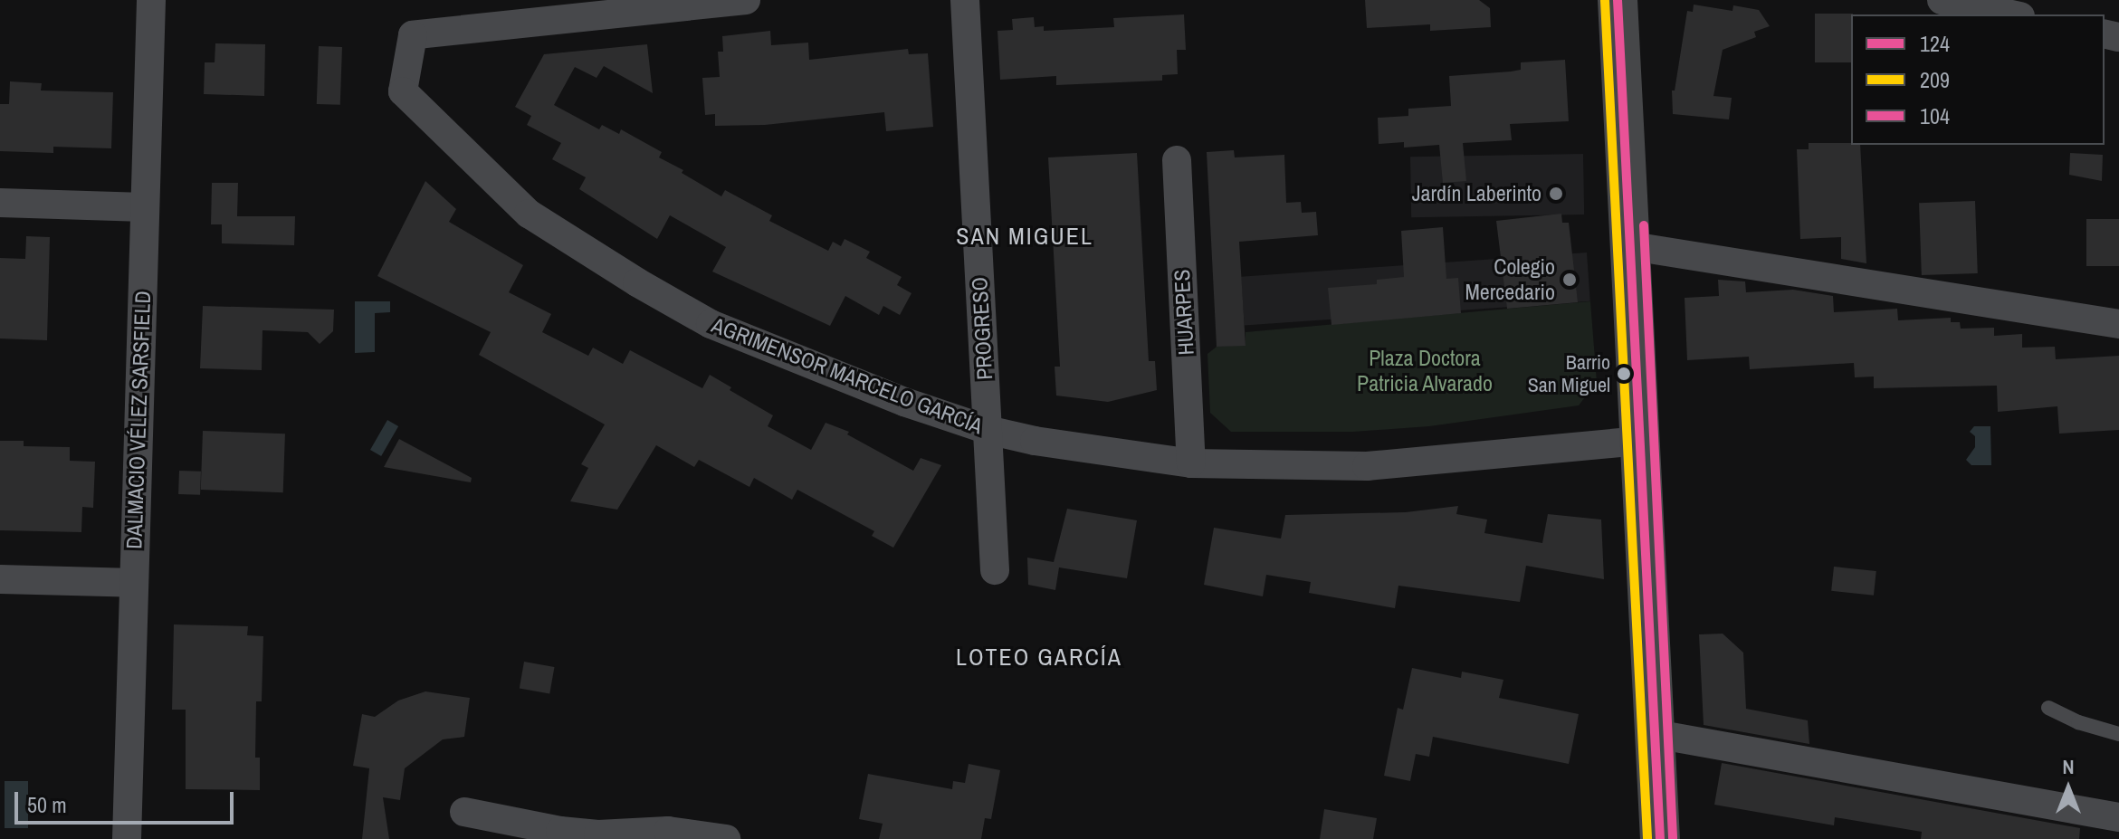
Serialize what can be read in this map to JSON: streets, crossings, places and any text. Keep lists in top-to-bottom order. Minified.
{"streets":{"street":["HUARPES","PROGRESO","AGRIMENSOR MARCELO GARCÍA","DALMACIO VÉLEZ SARSFIELD"]},"crossings":[["HUARPES","AGRIMENSOR MARCELO GARCÍA"],["PROGRESO","AGRIMENSOR MARCELO GARCÍA"]],"districts":["SAN MIGUEL","LOTEO GARCÍA"],"parks":["Plaza Doctora Patricia Alvarado"],"places":["Jardín Laberinto","Colegio Mercedario","Barrio San Miguel"],"lines":["transit line 124","transit line 209","transit line 104"],"legend":["124","209","104"],"scale_bar":"50 m","north":"top"}
